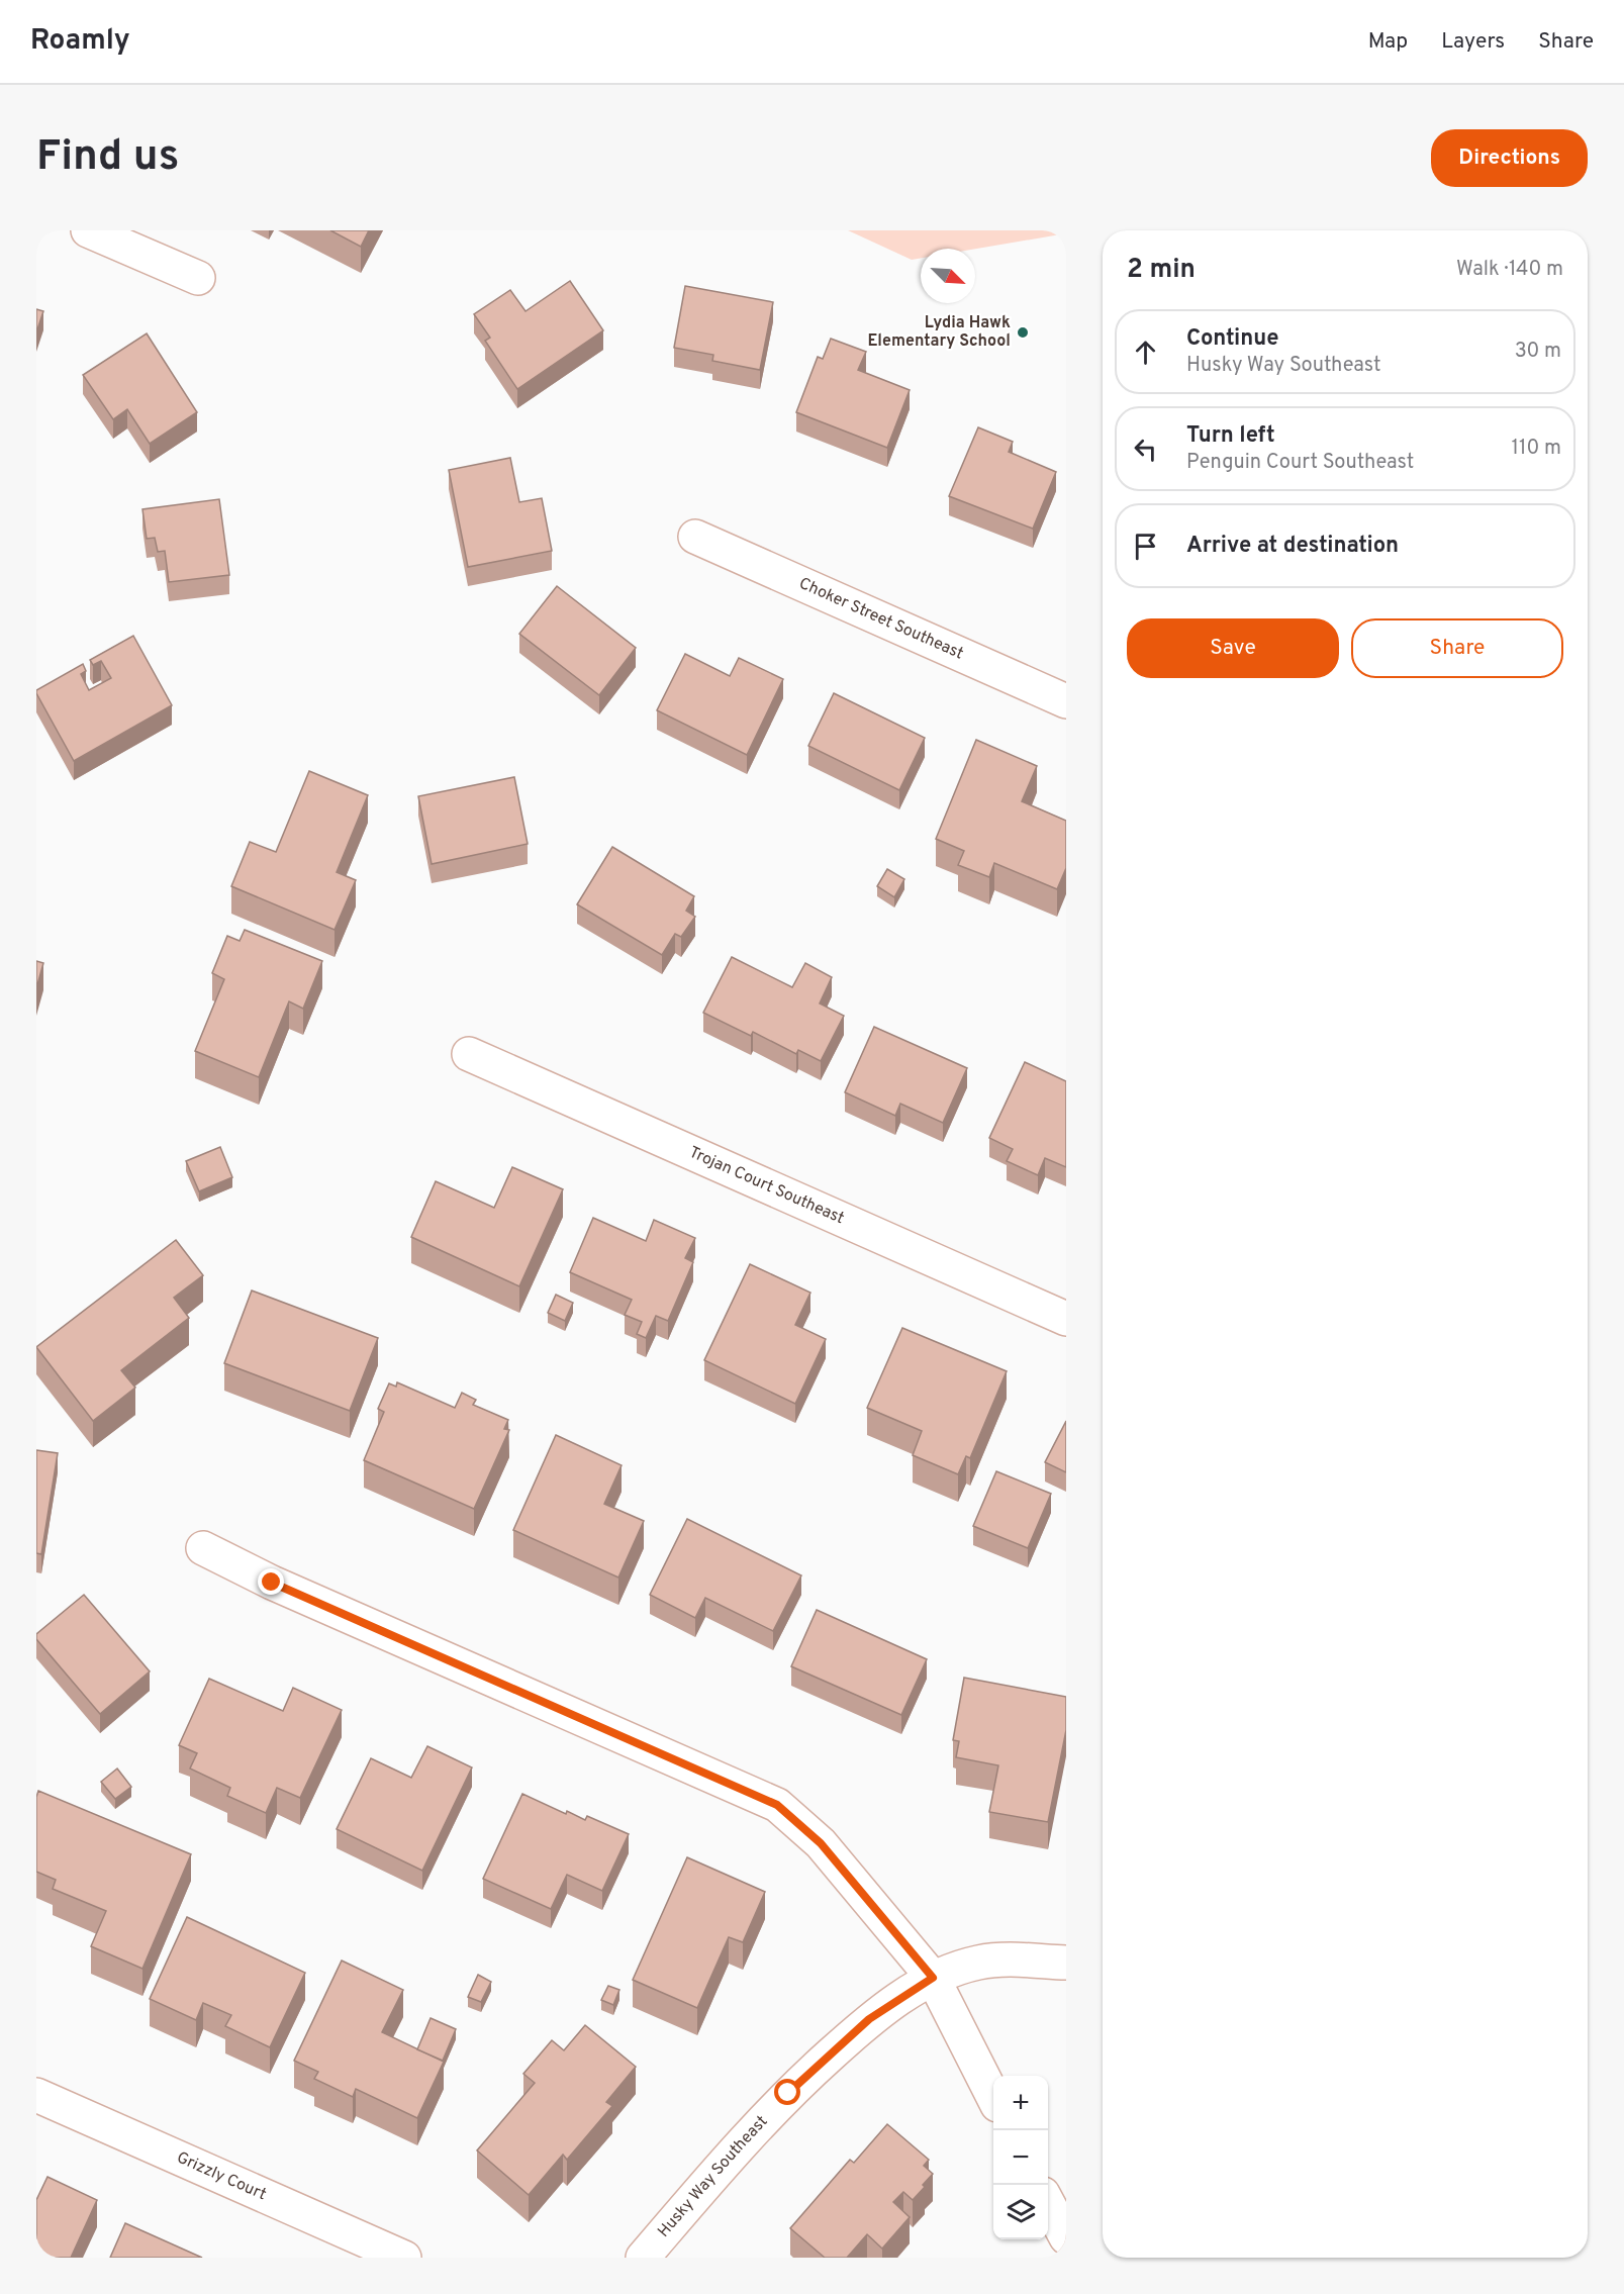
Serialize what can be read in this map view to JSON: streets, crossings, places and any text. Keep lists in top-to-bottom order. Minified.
{"streets":{"street":["Choker Street Southeast","Trojan Court Southeast","Grizzly Court","Husky Way Southeast"]},"places":["Lydia Hawk Elementary School"],"north":"bottom right","page":{"header":"Roamly","nav":["Map","Layers","Share"],"buttons":["Directions",["Save","Share"]],"title":"Find us","heading":["2 min","Walk · 140 m"],"list":[["Continue","Husky Way Southeast","30 m"],["Turn left","Penguin Court Southeast","110 m"],"Arrive at destination"],"map_buttons":["+","−"]}}
